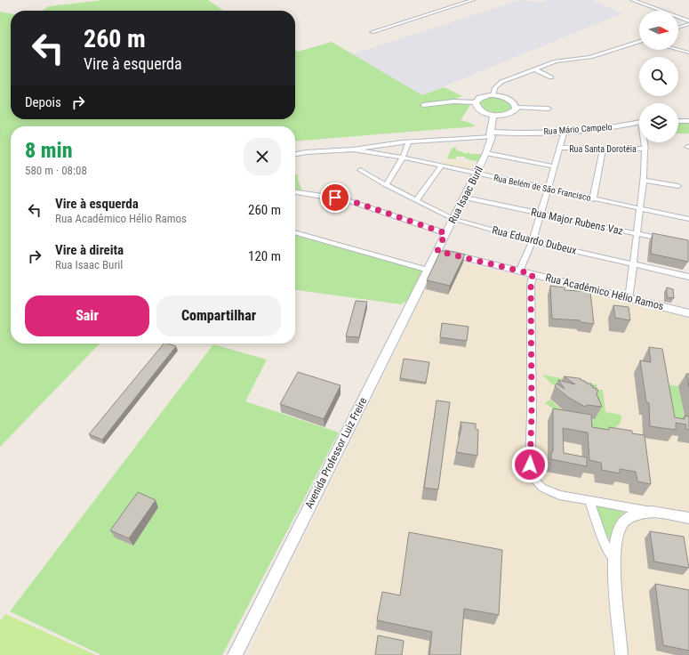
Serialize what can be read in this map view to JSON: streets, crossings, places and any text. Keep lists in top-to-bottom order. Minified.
{"streets":{"main road":["Rua Mário Campelo","Rua Isaac Buril","Avenida Professor Luiz Freire"],"street":["Rua Santa Dorotéia","Rua Belém de São Francisco","Rua Major Rubens Vaz","Rua Eduardo Dubeux","Rua Acadêmico Hélio Ramos"]},"crossings":[["Rua Mário Campelo","Rua Belém de São Francisco"],["Rua Mário Campelo","Rua Isaac Buril"],["Rua Belém de São Francisco","Rua Isaac Buril"],["Rua Isaac Buril","Rua Major Rubens Vaz"],["Rua Isaac Buril","Rua Eduardo Dubeux"],["Rua Isaac Buril","Rua Acadêmico Hélio Ramos"],["Rua Isaac Buril","Avenida Professor Luiz Freire"],["Rua Acadêmico Hélio Ramos","Avenida Professor Luiz Freire"]],"north":"right","page":{"turn":["260 m","Vire à esquerda"],"then":"Depois","heading":["8 min","580 m · 08:08"],"list":[{"name":"Vire à esquerda","note":"Rua Acadêmico Hélio Ramos","value":"260 m"},{"name":"Vire à direita","note":"Rua Isaac Buril","value":"120 m"}],"buttons":["Sair","Compartilhar"]}}
